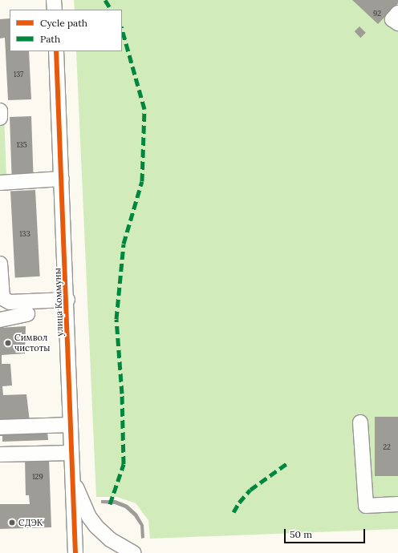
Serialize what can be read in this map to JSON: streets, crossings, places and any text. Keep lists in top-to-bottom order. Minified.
{"streets":{"street":["улица Коммуны"]},"places":["Символ чистоты","СДЭК"],"house_numbers":["92","137","135","133","22","129"],"legend":["Cycle path","Path"],"scale_bar":"50 m"}
